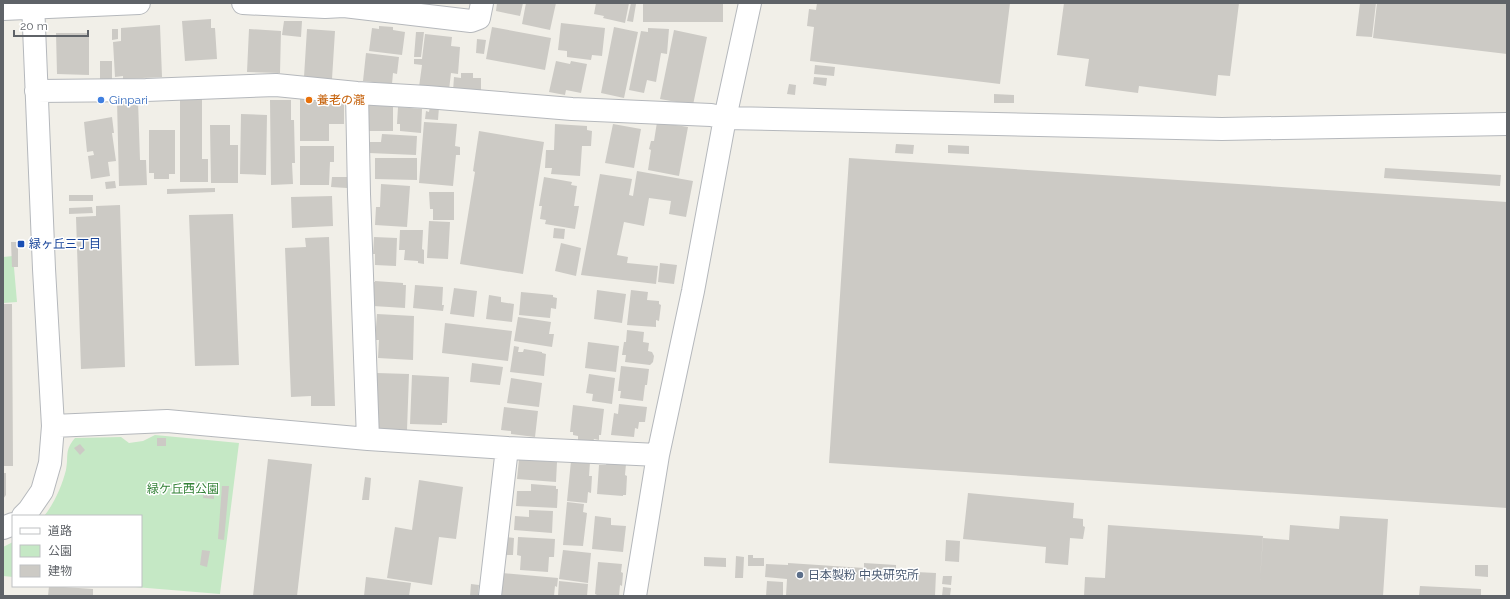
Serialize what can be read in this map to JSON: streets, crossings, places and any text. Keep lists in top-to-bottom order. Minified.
{"parks":["緑ケ丘西公園"],"places":{"other":["Ginpari","養老の瀧","日本製粉 中央研究所"],"transit":["緑ヶ丘三丁目"]},"legend":["道路","公園","建物"],"scale_bar":"20 m"}
